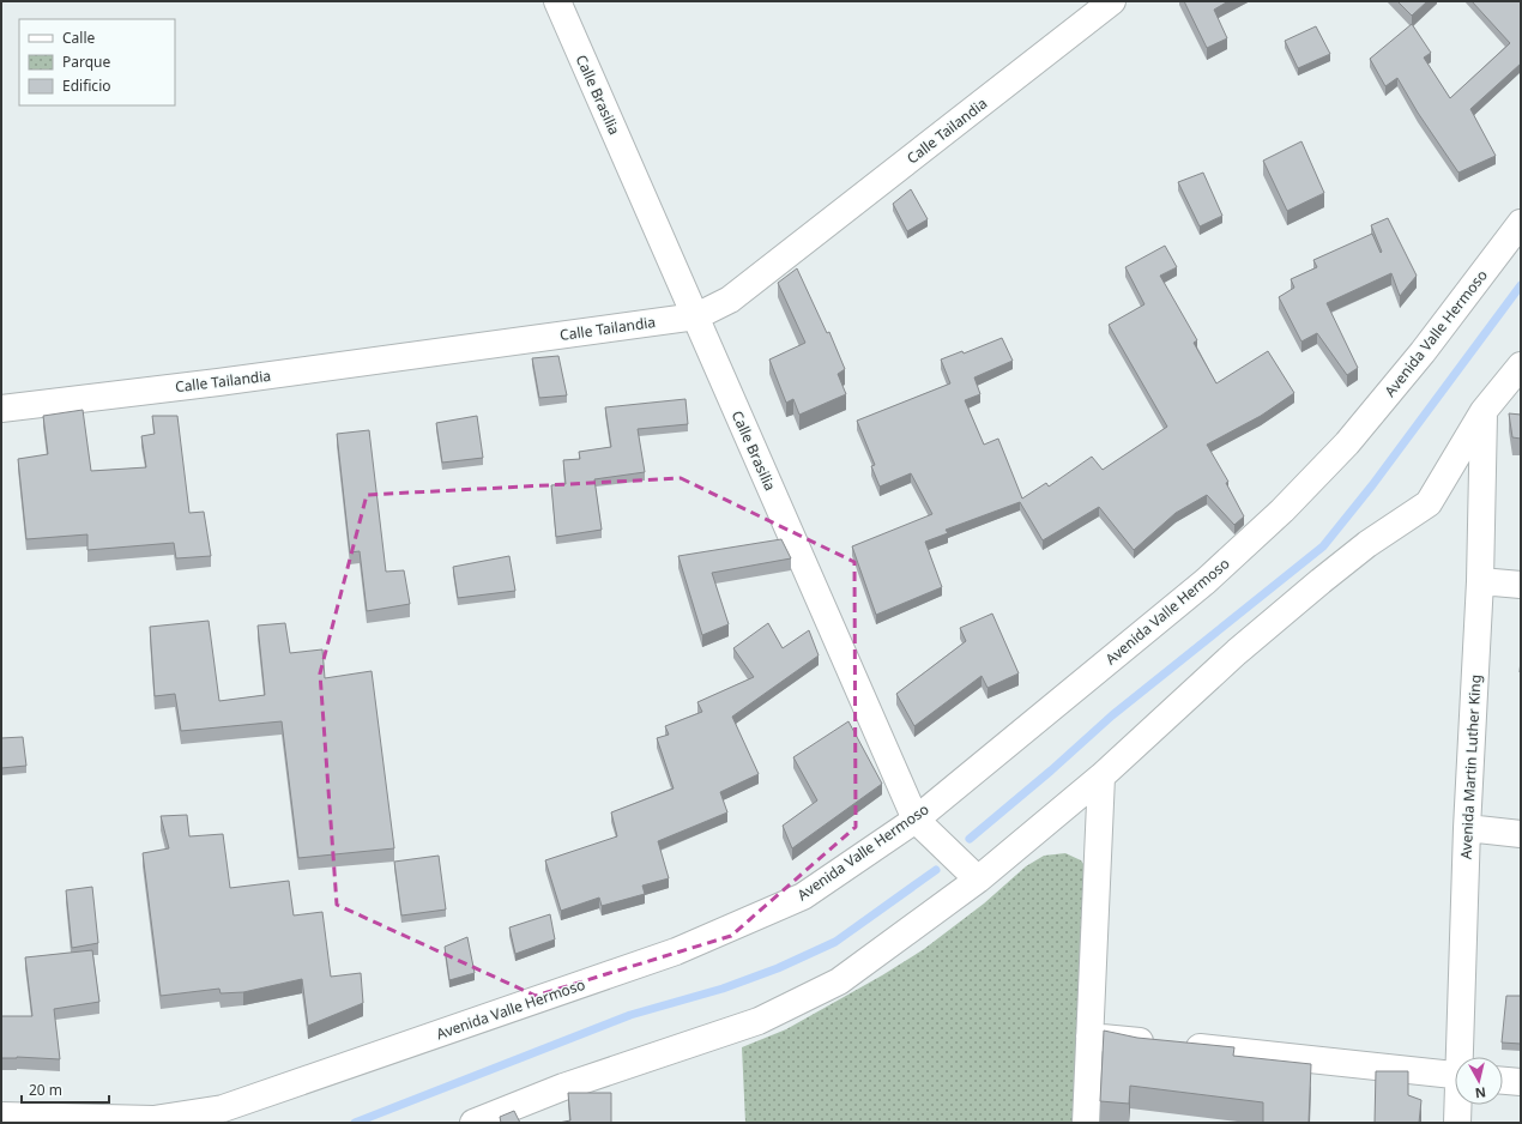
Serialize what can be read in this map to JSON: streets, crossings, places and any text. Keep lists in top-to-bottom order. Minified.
{"streets":{"street":["Calle Brasilia","Calle Tailandia","Avenida Valle Hermoso","Avenida Martin Luther King"]},"crossings":[["Calle Brasilia","Calle Tailandia"],["Calle Brasilia","Avenida Valle Hermoso"]],"legend":["Calle","Parque","Edificio"],"scale_bar":"20 m","north":"bottom"}
